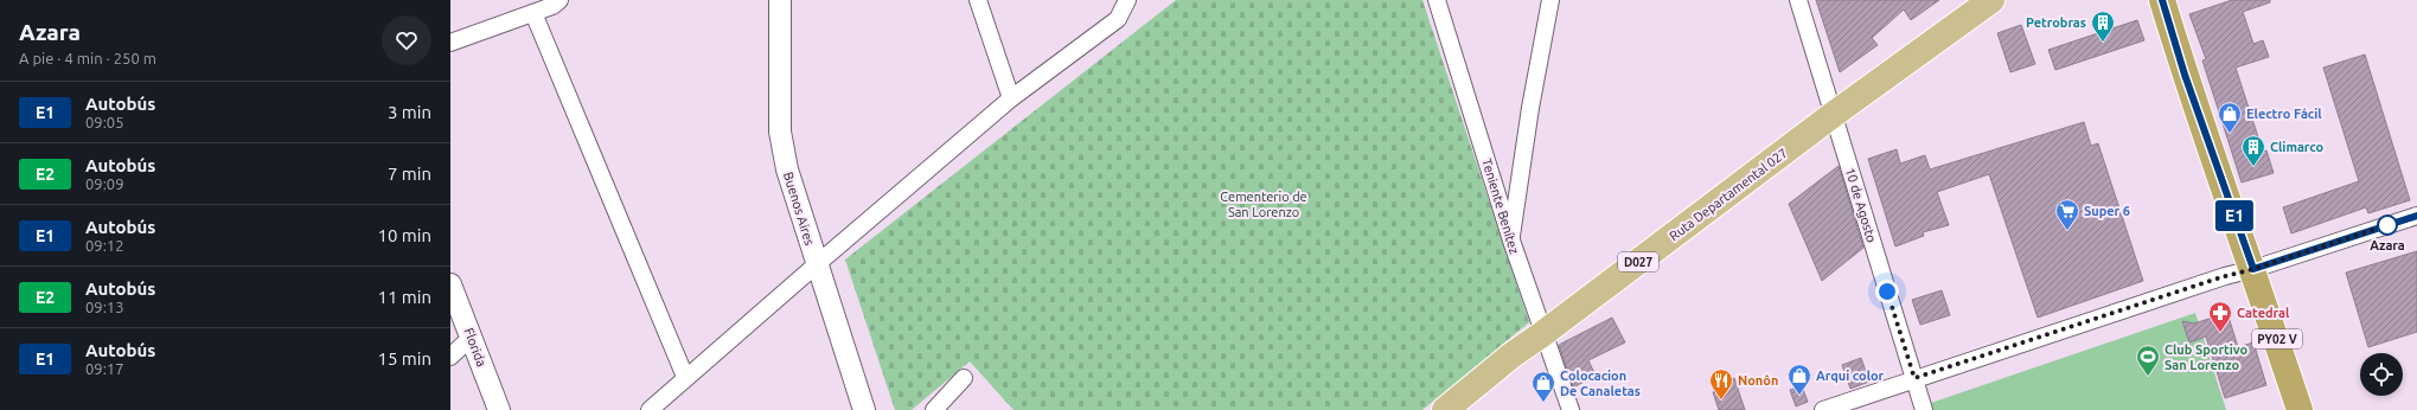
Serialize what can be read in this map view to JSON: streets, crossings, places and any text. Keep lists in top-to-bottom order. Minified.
{"streets":{"highway":["PY02 V"],"main road":["Ruta Departamental 027","D027"],"street":["10 de Agosto","Teniente Benítez","Buenos Aires","Florida"]},"crossings":[["Ruta Departamental 027","10 de Agosto"],["Ruta Departamental 027","Teniente Benítez"]],"parks":["Cementerio de San Lorenzo"],"places":{"building":["Petrobras","Climarco"],"shop":["Electro Fácil","Arqui color","Colocacion De Canaletas"],"other":["Azara"],"supermarket":["Super 6"],"pharmacy":["Catedral"],"sports":["Club Sportivo San Lorenzo"],"restaurant":["Nonôn"]},"lines":["bus line E1"],"page":{"heading":["Azara","A pie · 4 min · 250 m"],"on_map":"E1","list":[{"mark":"E1","name":"Autobús","note":"09:05","value":"3 min"},{"mark":"E2","name":"Autobús","note":"09:09","value":"7 min"},{"mark":"E1","name":"Autobús","note":"09:12","value":"10 min"},{"mark":"E2","name":"Autobús","note":"09:13","value":"11 min"},{"mark":"E1","name":"Autobús","note":"09:17","value":"15 min"}]}}
